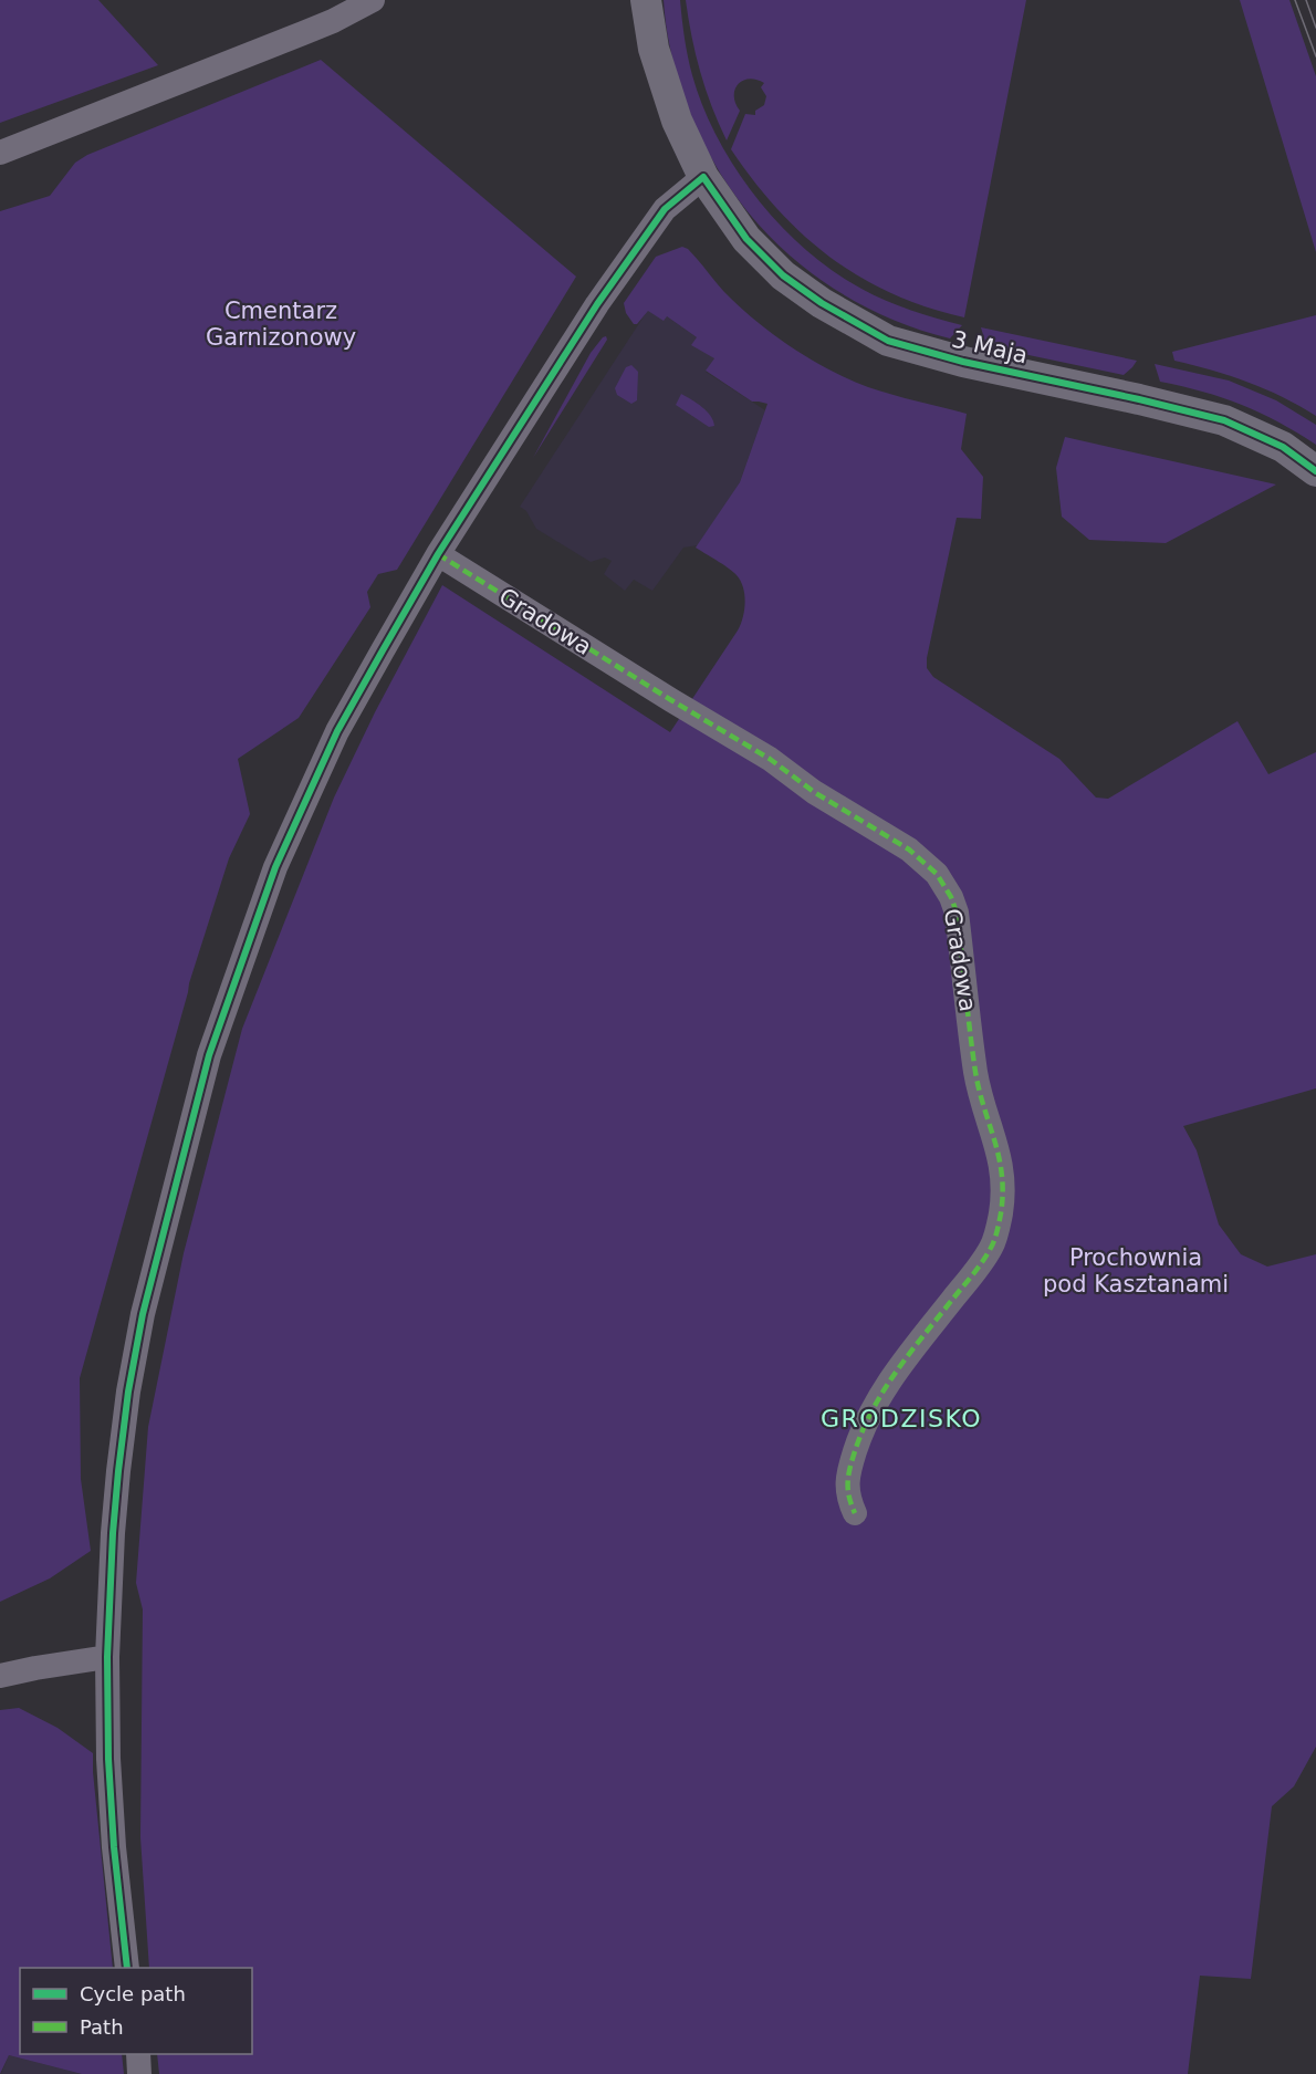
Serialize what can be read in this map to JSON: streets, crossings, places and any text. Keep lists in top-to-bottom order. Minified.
{"streets":{"main road":["3 Maja"],"street":["Gradowa"]},"districts":["GRODZISKO"],"parks":["Cmentarz Garnizonowy","Prochownia pod Kasztanami"],"legend":["Cycle path","Path"]}
